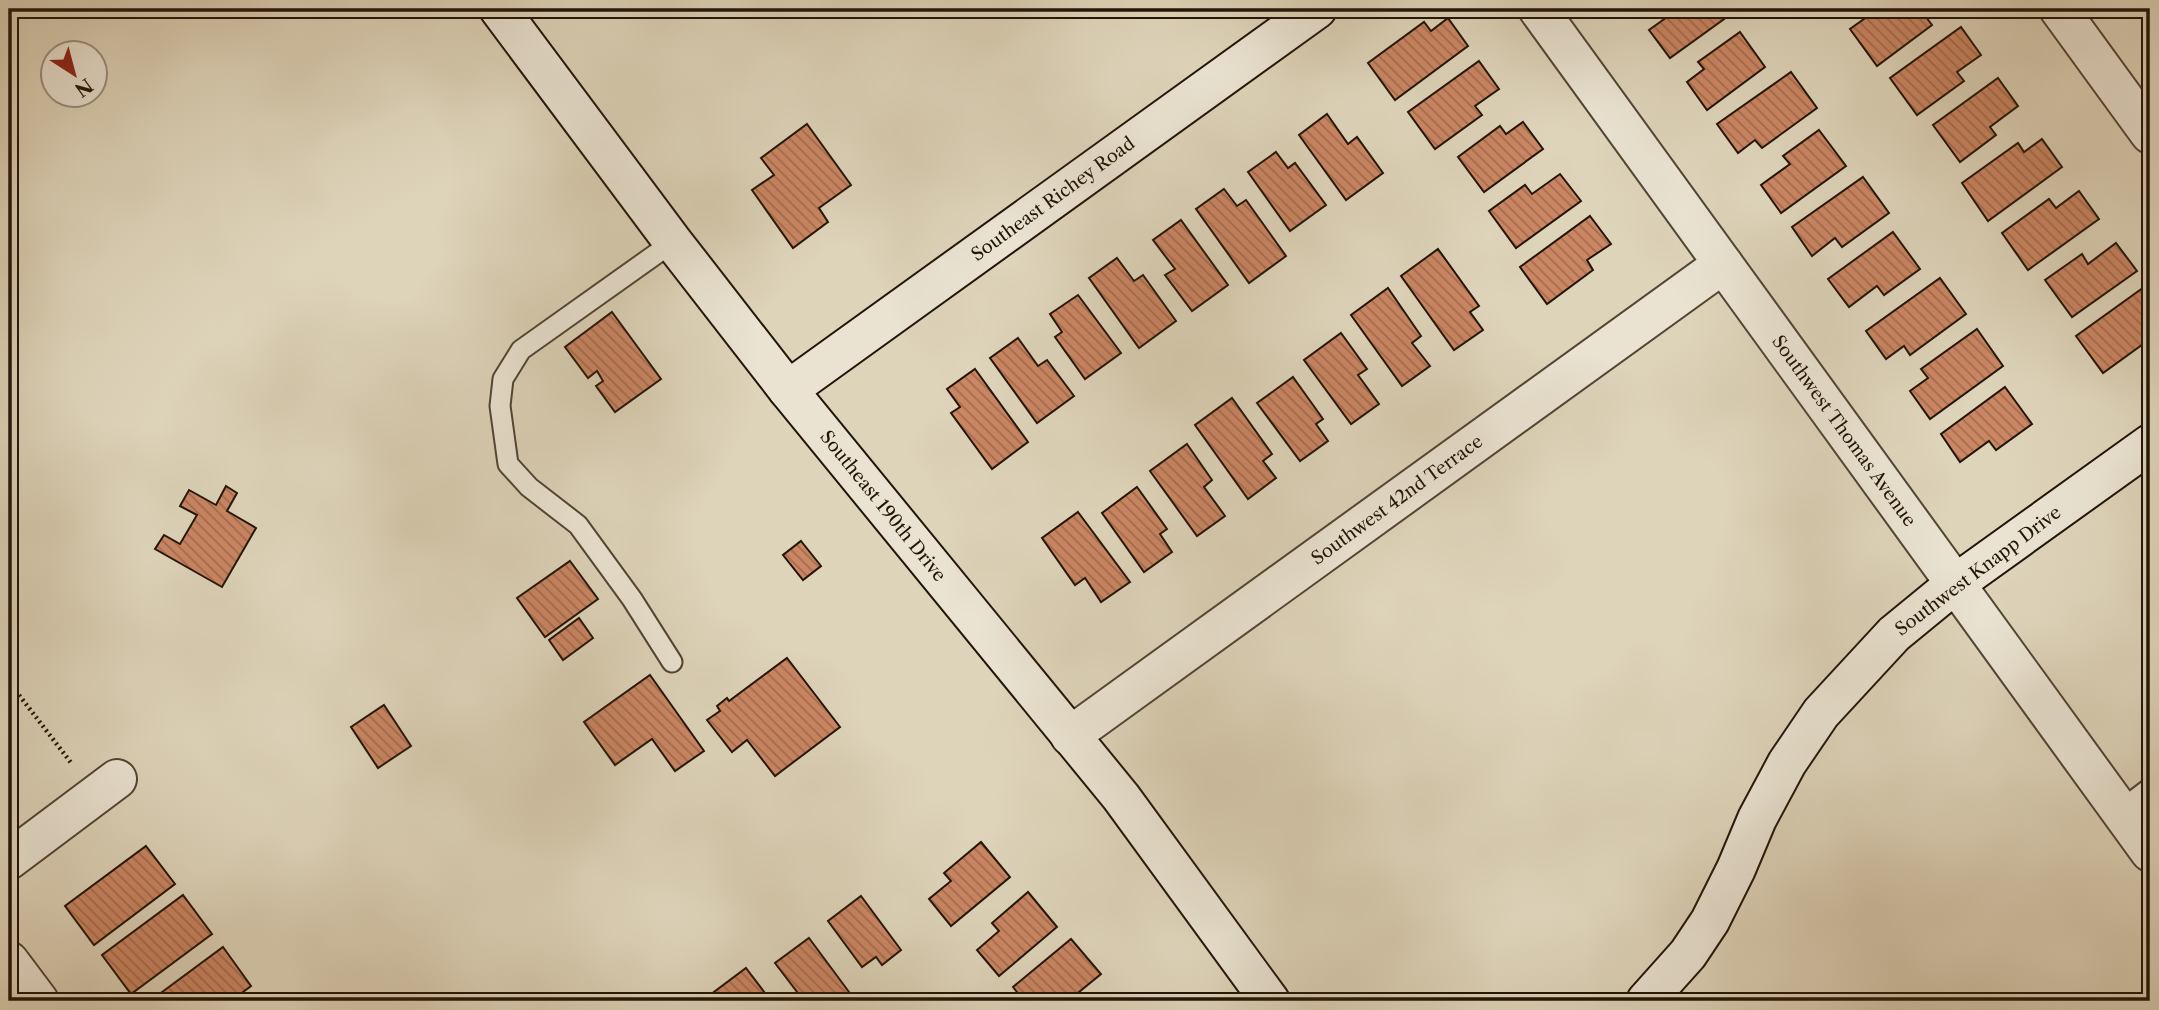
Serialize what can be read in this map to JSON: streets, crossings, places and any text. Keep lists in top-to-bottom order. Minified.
{"streets":{"street":["Southeast Richey Road","Southwest Thomas Avenue","Southwest 42nd Terrace","Southeast 190th Drive","Southwest Knapp Drive"]},"crossings":[["Southeast Richey Road","Southeast 190th Drive"],["Southwest Thomas Avenue","Southwest 42nd Terrace"],["Southwest Thomas Avenue","Southwest Knapp Drive"],["Southwest 42nd Terrace","Southeast 190th Drive"]],"north":"bottom right"}
